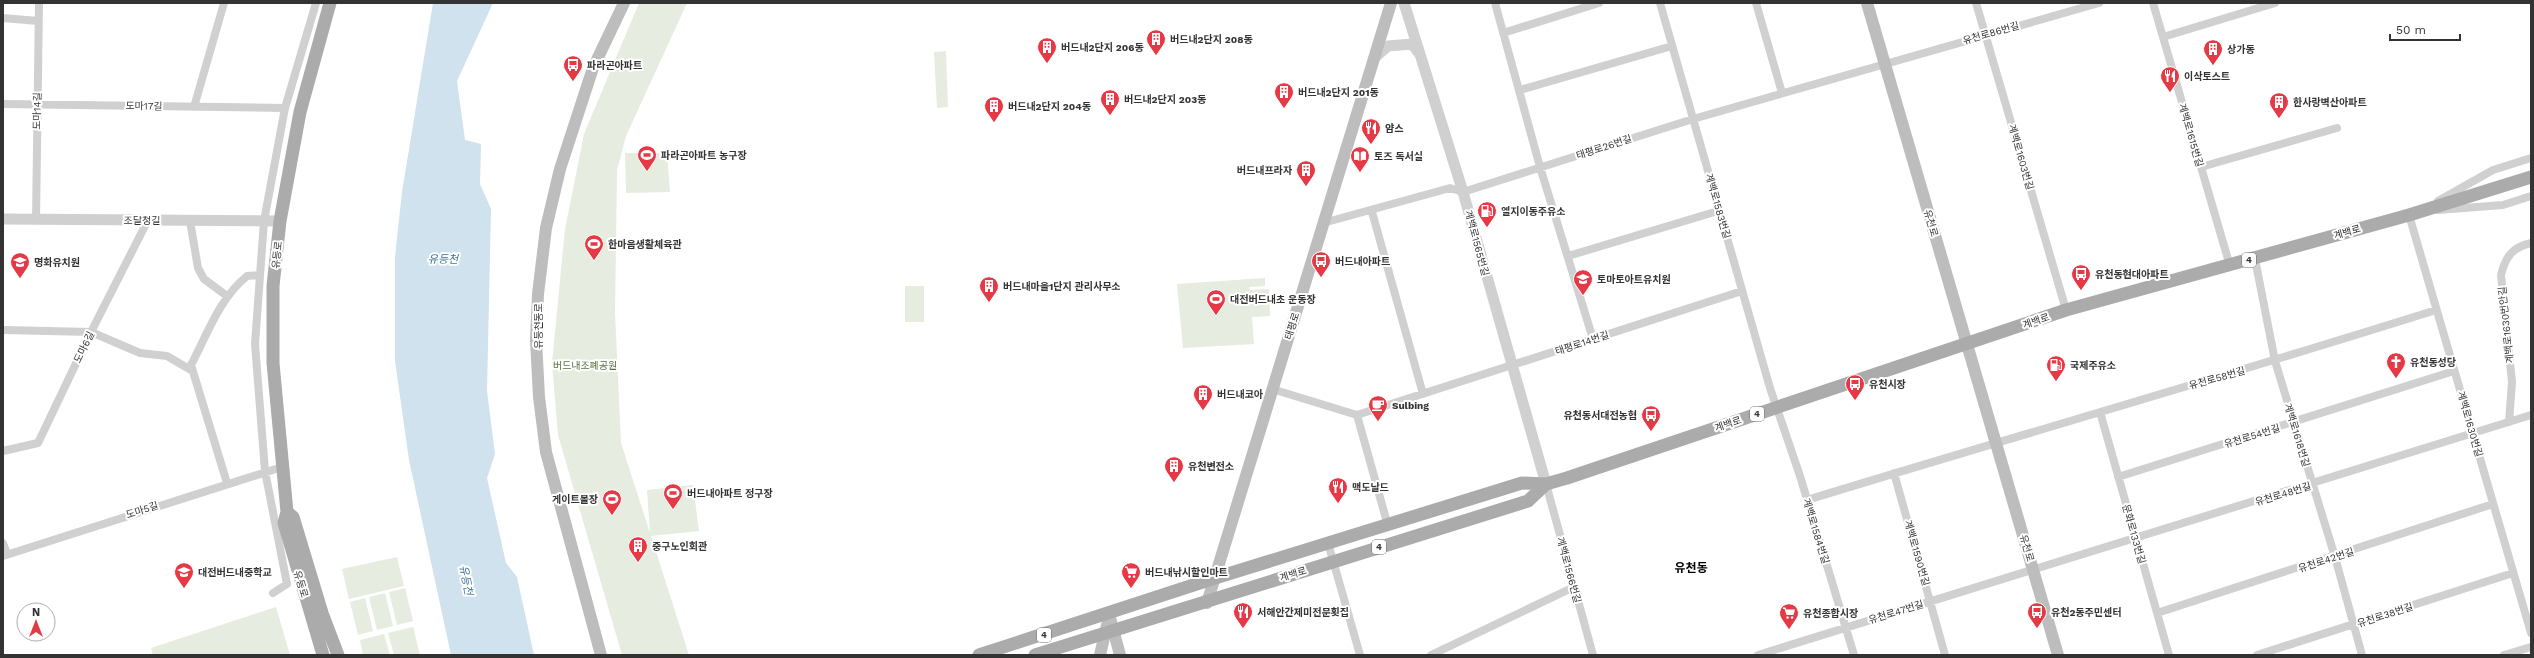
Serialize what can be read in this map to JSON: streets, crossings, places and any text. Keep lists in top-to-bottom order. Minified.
{"streets":{"main road":["유천로","계백로","유등로","4","유등천동로","태평로"],"street":["유천로86번길","도마17길","도마14길","계백로1615번길","태평로26번길","계백로1603번길","계백로1583번길","조달청길","계백로1565번길","계백로1630번안길","태평로14번길","도마6길","유천로58번길","계백로1630번길","계백로1618번길","유천로54번길","유천로48번길","도마5길","계백로1584번길","문화로133번길","계백로1590번길","유천로42번길","계백로1566번길","유천로47번길","유천로38번길"]},"crossings":[["유천로86번길","태평로26번길"],["유천로86번길","계백로1603번길"],["유천로86번길","유천로"],["도마17길","도마14길"],["도마14길","조달청길"],["계백로1615번길","계백로"],["태평로26번길","계백로1583번길"],["태평로26번길","유천로"],["태평로26번길","계백로1565번길"],["태평로26번길","태평로"],["계백로1603번길","계백로"],["계백로1583번길","계백로"],["계백로1583번길","태평로14번길"],["계백로1583번길","계백로1584번길"],["조달청길","유등로"],["조달청길","도마6길"],["유천로","계백로"],["유천로","유천로58번길"],["유천로","유천로48번길"],["유천로","유천로47번길"],["계백로","계백로1565번길"],["계백로","태평로"],["계백로","계백로1630번길"],["계백로","계백로1618번길"],["계백로","계백로1584번길"],["계백로","계백로1566번길"],["계백로1565번길","태평로14번길"],["계백로1565번길","계백로1566번길"],["유등로","도마5길"],["계백로1630번안길","유천로48번길"],["유천로58번길","계백로1630번길"],["유천로58번길","계백로1618번길"],["유천로58번길","문화로133번길"],["계백로1630번길","유천로54번길"],["계백로1630번길","유천로48번길"],["계백로1630번길","유천로42번길"],["계백로1630번길","유천로38번길"],["계백로1618번길","유천로54번길"],["계백로1618번길","유천로48번길"],["계백로1618번길","유천로42번길"],["계백로1618번길","유천로38번길"],["유천로54번길","문화로133번길"],["유천로48번길","문화로133번길"],["유천로48번길","유천로47번길"],["계백로1584번길","유천로47번길"],["문화로133번길","유천로42번길"],["계백로1590번길","유천로47번길"]],"districts":["유천동"],"water":["유등천"],"parks":["버드내조폐공원"],"places":{"building":["버드내2단지 208동","버드내2단지 206동","상가동","버드내2단지 201동","버드내2단지 203동","한사랑벽산아파트","버드내2단지 204동","버드내프라자","버드내마을1단지 관리사무소","버드내코아","유천변전소","중구노인회관"],"bus stop":["파라곤아파트","버드내아파트","유천동현대아파트","유천시장","유천동서대전농협","유천2동주민센터"],"restaurant":["이삭토스트","얌스","맥도날드","서해안간제미전문횟집"],"sports":["파라곤아파트 농구장","한마음생활체육관","대전버드내초 운동장","버드내아파트 정구장","게이트볼장"],"library":["토즈 독서실"],"fuel station":["엘지이동주유소","국제주유소"],"school or university":["명화유치원","토마토아트유치원","대전버드내중학교"],"church":["유천동성당"],"cafe":["Sulbing"],"supermarket":["버드내낚시할인마트","유천종합시장"]},"scale_bar":"50 m","north":"top"}
